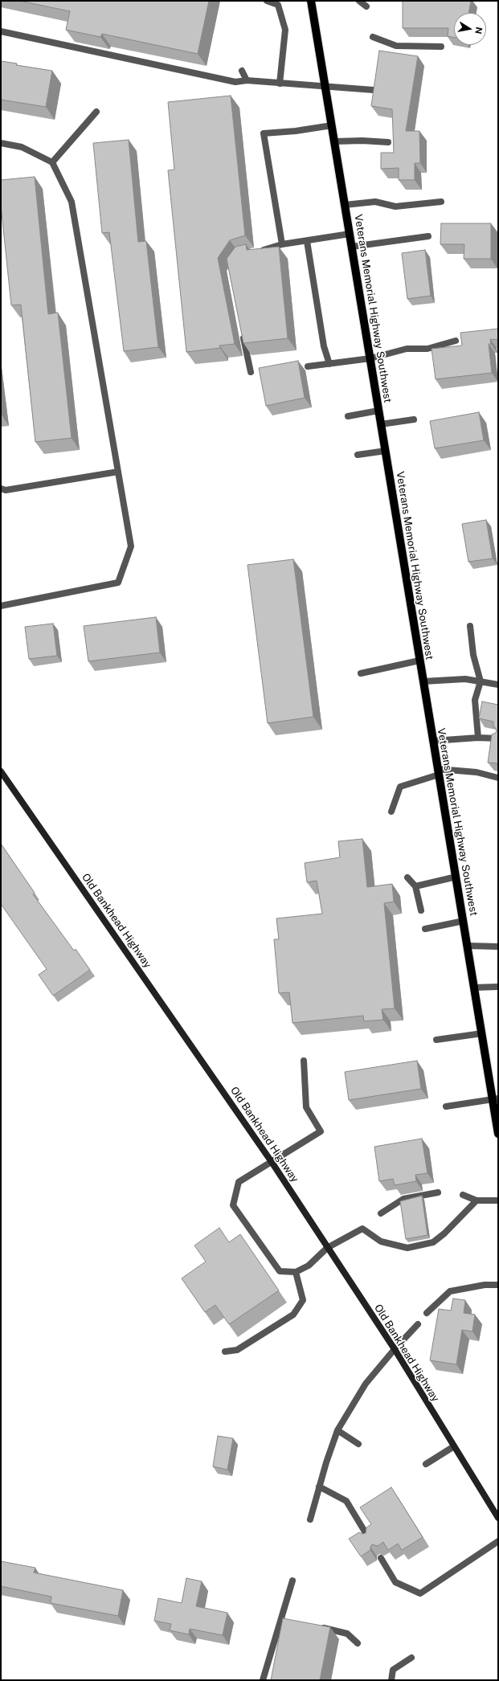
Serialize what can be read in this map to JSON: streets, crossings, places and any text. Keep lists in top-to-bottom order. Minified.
{"streets":{"main road":["Veterans Memorial Highway Southwest"],"street":["Old Bankhead Highway"]},"north":"right"}
